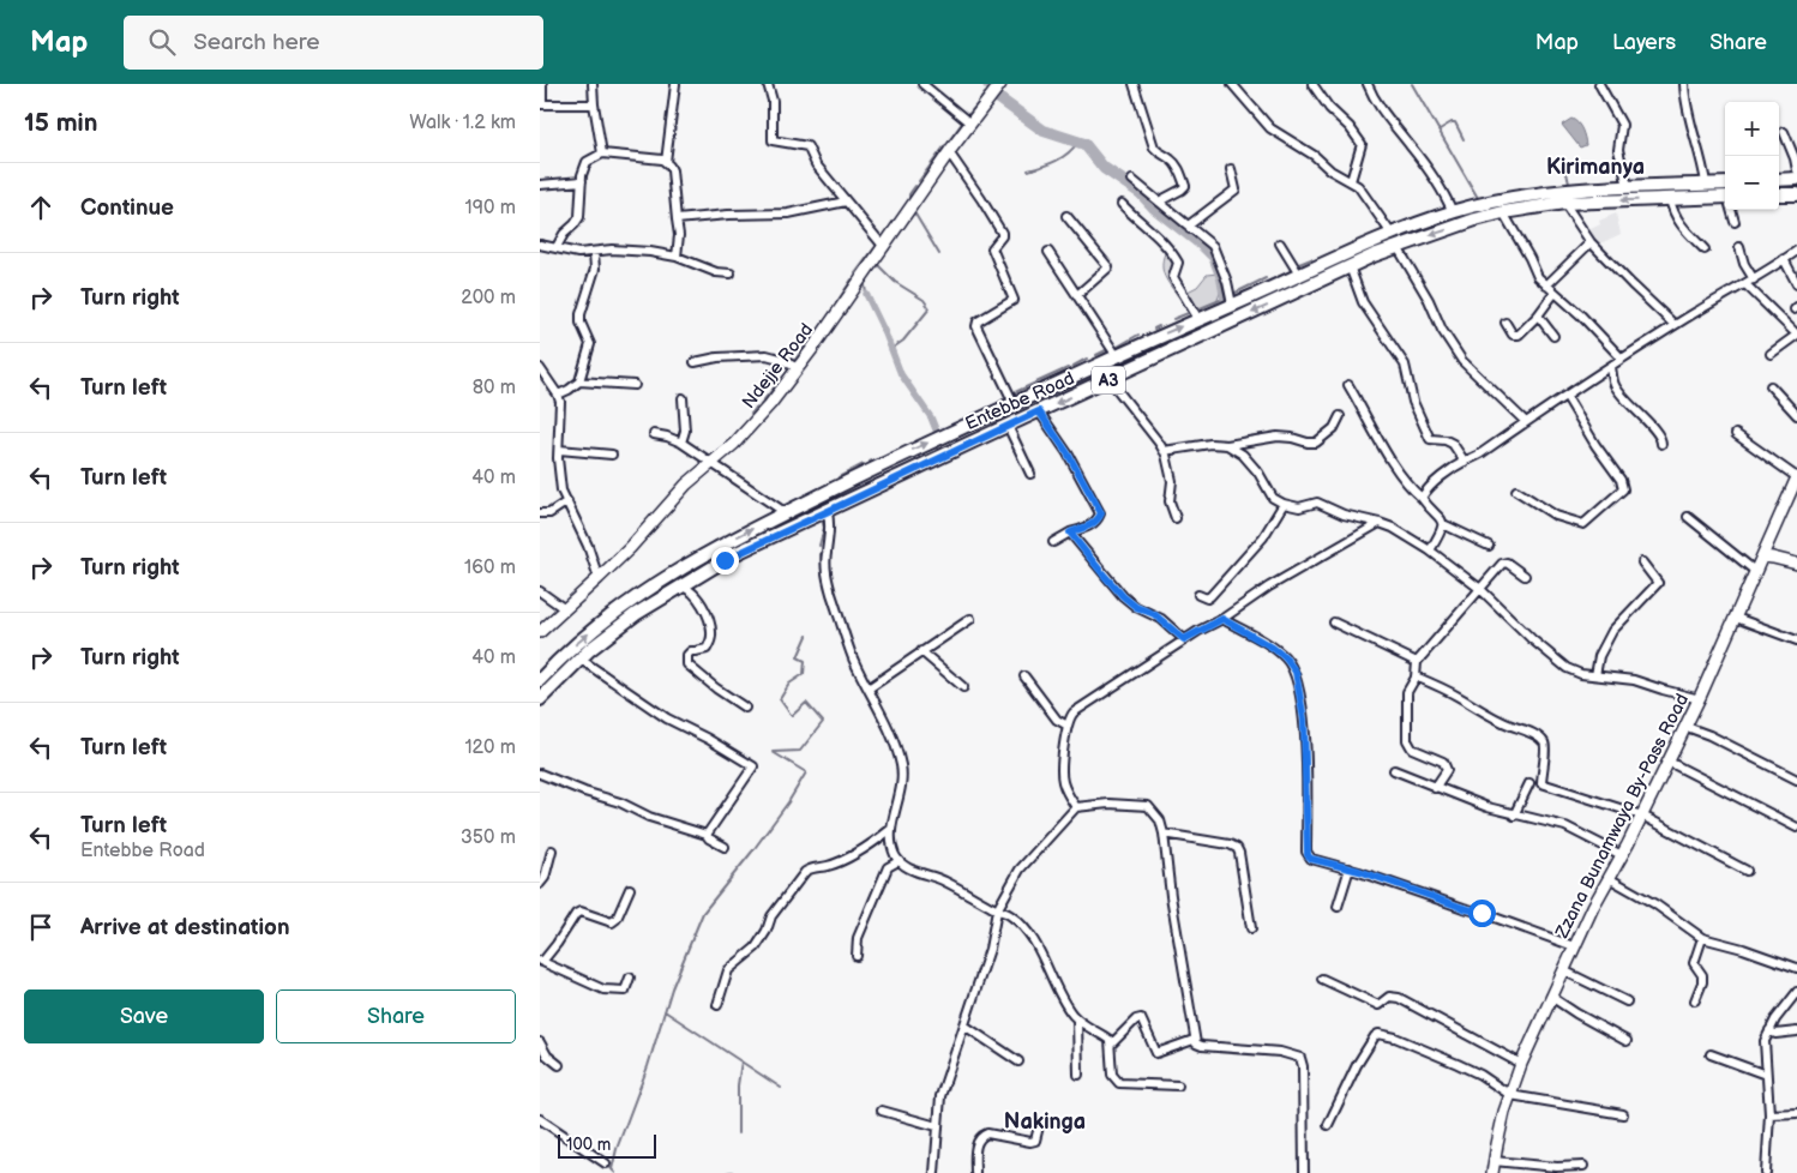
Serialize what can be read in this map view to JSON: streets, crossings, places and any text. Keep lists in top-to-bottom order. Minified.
{"streets":{"main road":["A3","Entebbe Road"],"street":["Ndejje Road","Zzana Bunamwaya By-Pass Road"]},"districts":["Kirimanya","Nakinga"],"scale_bar":"100 m","page":{"header":"Map","search":"Search here","nav":["Map","Layers","Share"],"heading":["15 min","Walk · 1.2 km"],"map_buttons":["+","−"],"list":[["Continue","190 m"],["Turn right","200 m"],["Turn left","80 m"],["Turn left","40 m"],["Turn right","160 m"],["Turn right","40 m"],["Turn left","120 m"],["Turn left","Entebbe Road","350 m"],"Arrive at destination"],"buttons":["Save","Share"],"scale":"100 m"}}
